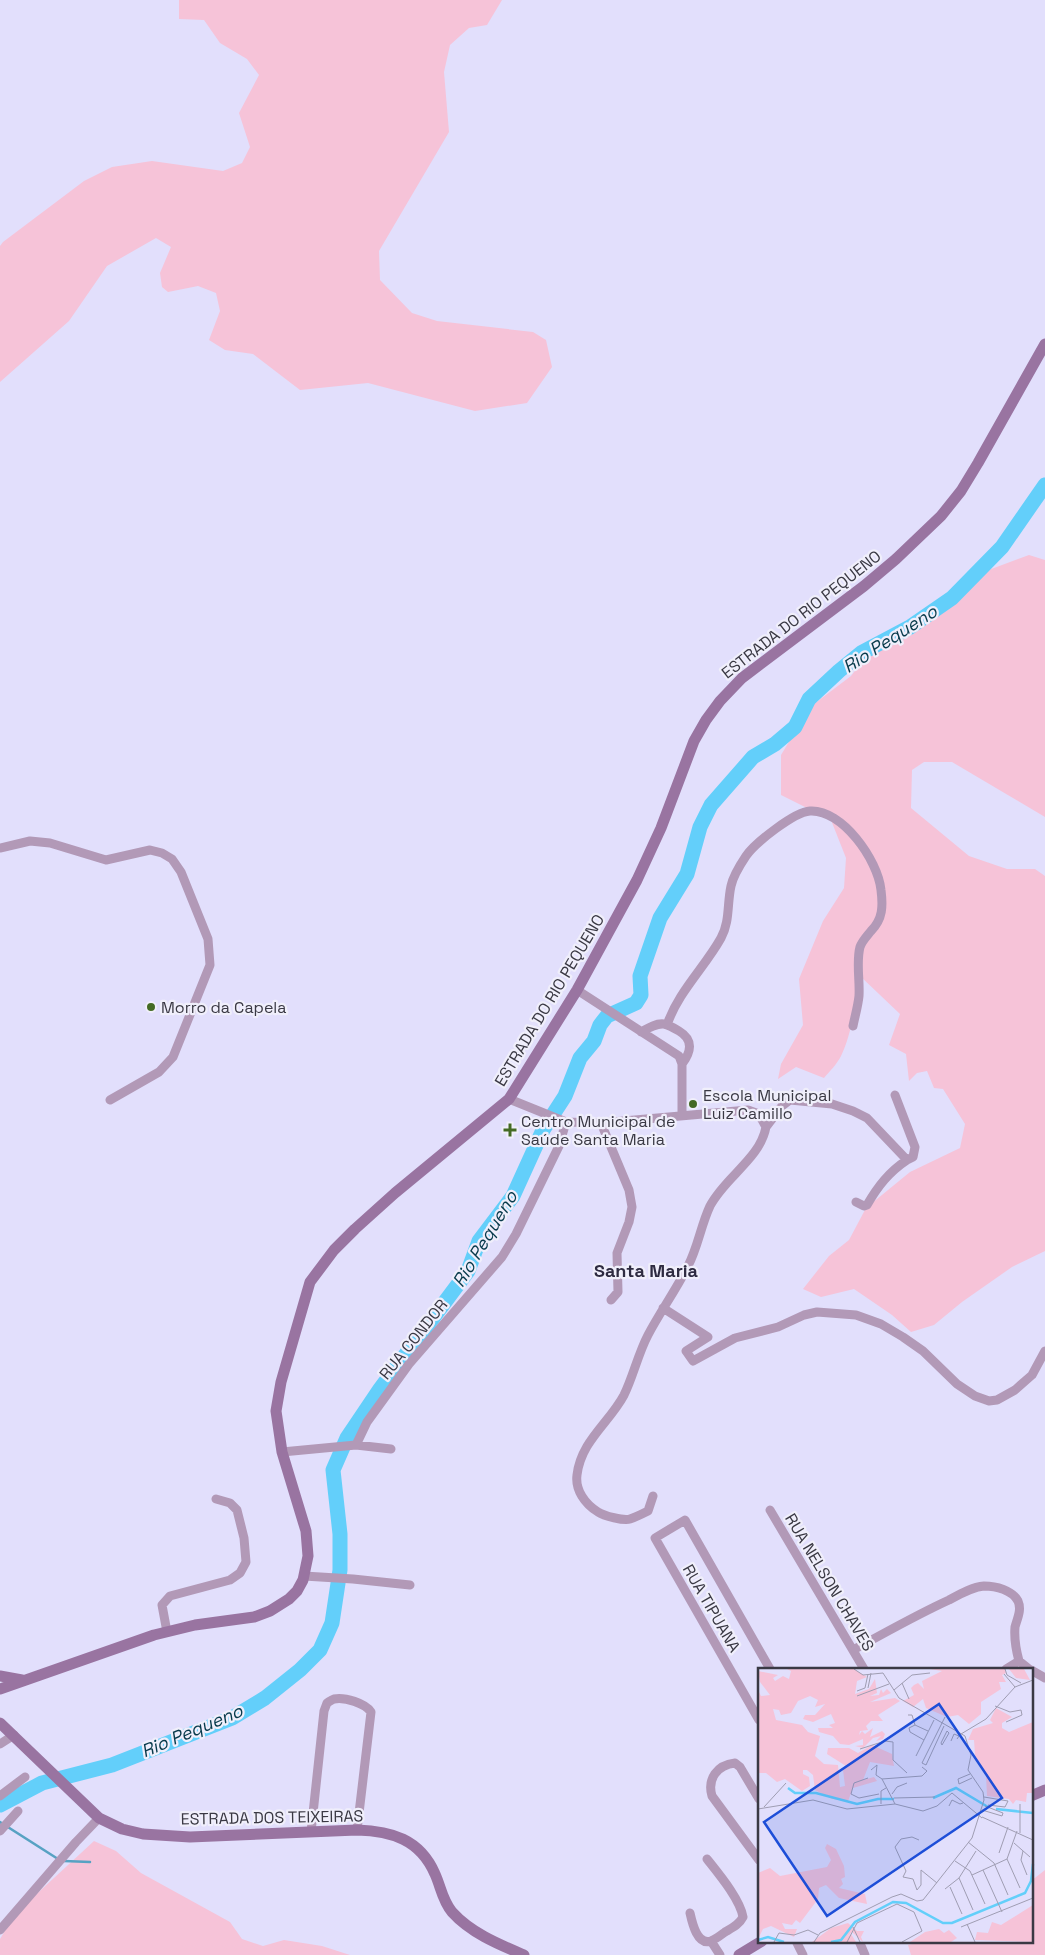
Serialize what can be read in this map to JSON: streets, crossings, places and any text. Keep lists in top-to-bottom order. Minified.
{"streets":{"street":["ESTRADA DO RIO PEQUENO","RUA CONDOR","RUA NELSON CHAVES","RUA TIPUANA","ESTRADA DOS TEIXEIRAS"]},"districts":["Santa Maria"],"water":["Rio Pequeno"],"places":{"other":["Morro da Capela","Escola Municipal Luiz Camillo"],"health":["Centro Municipal de Saúde Santa Maria"]}}
